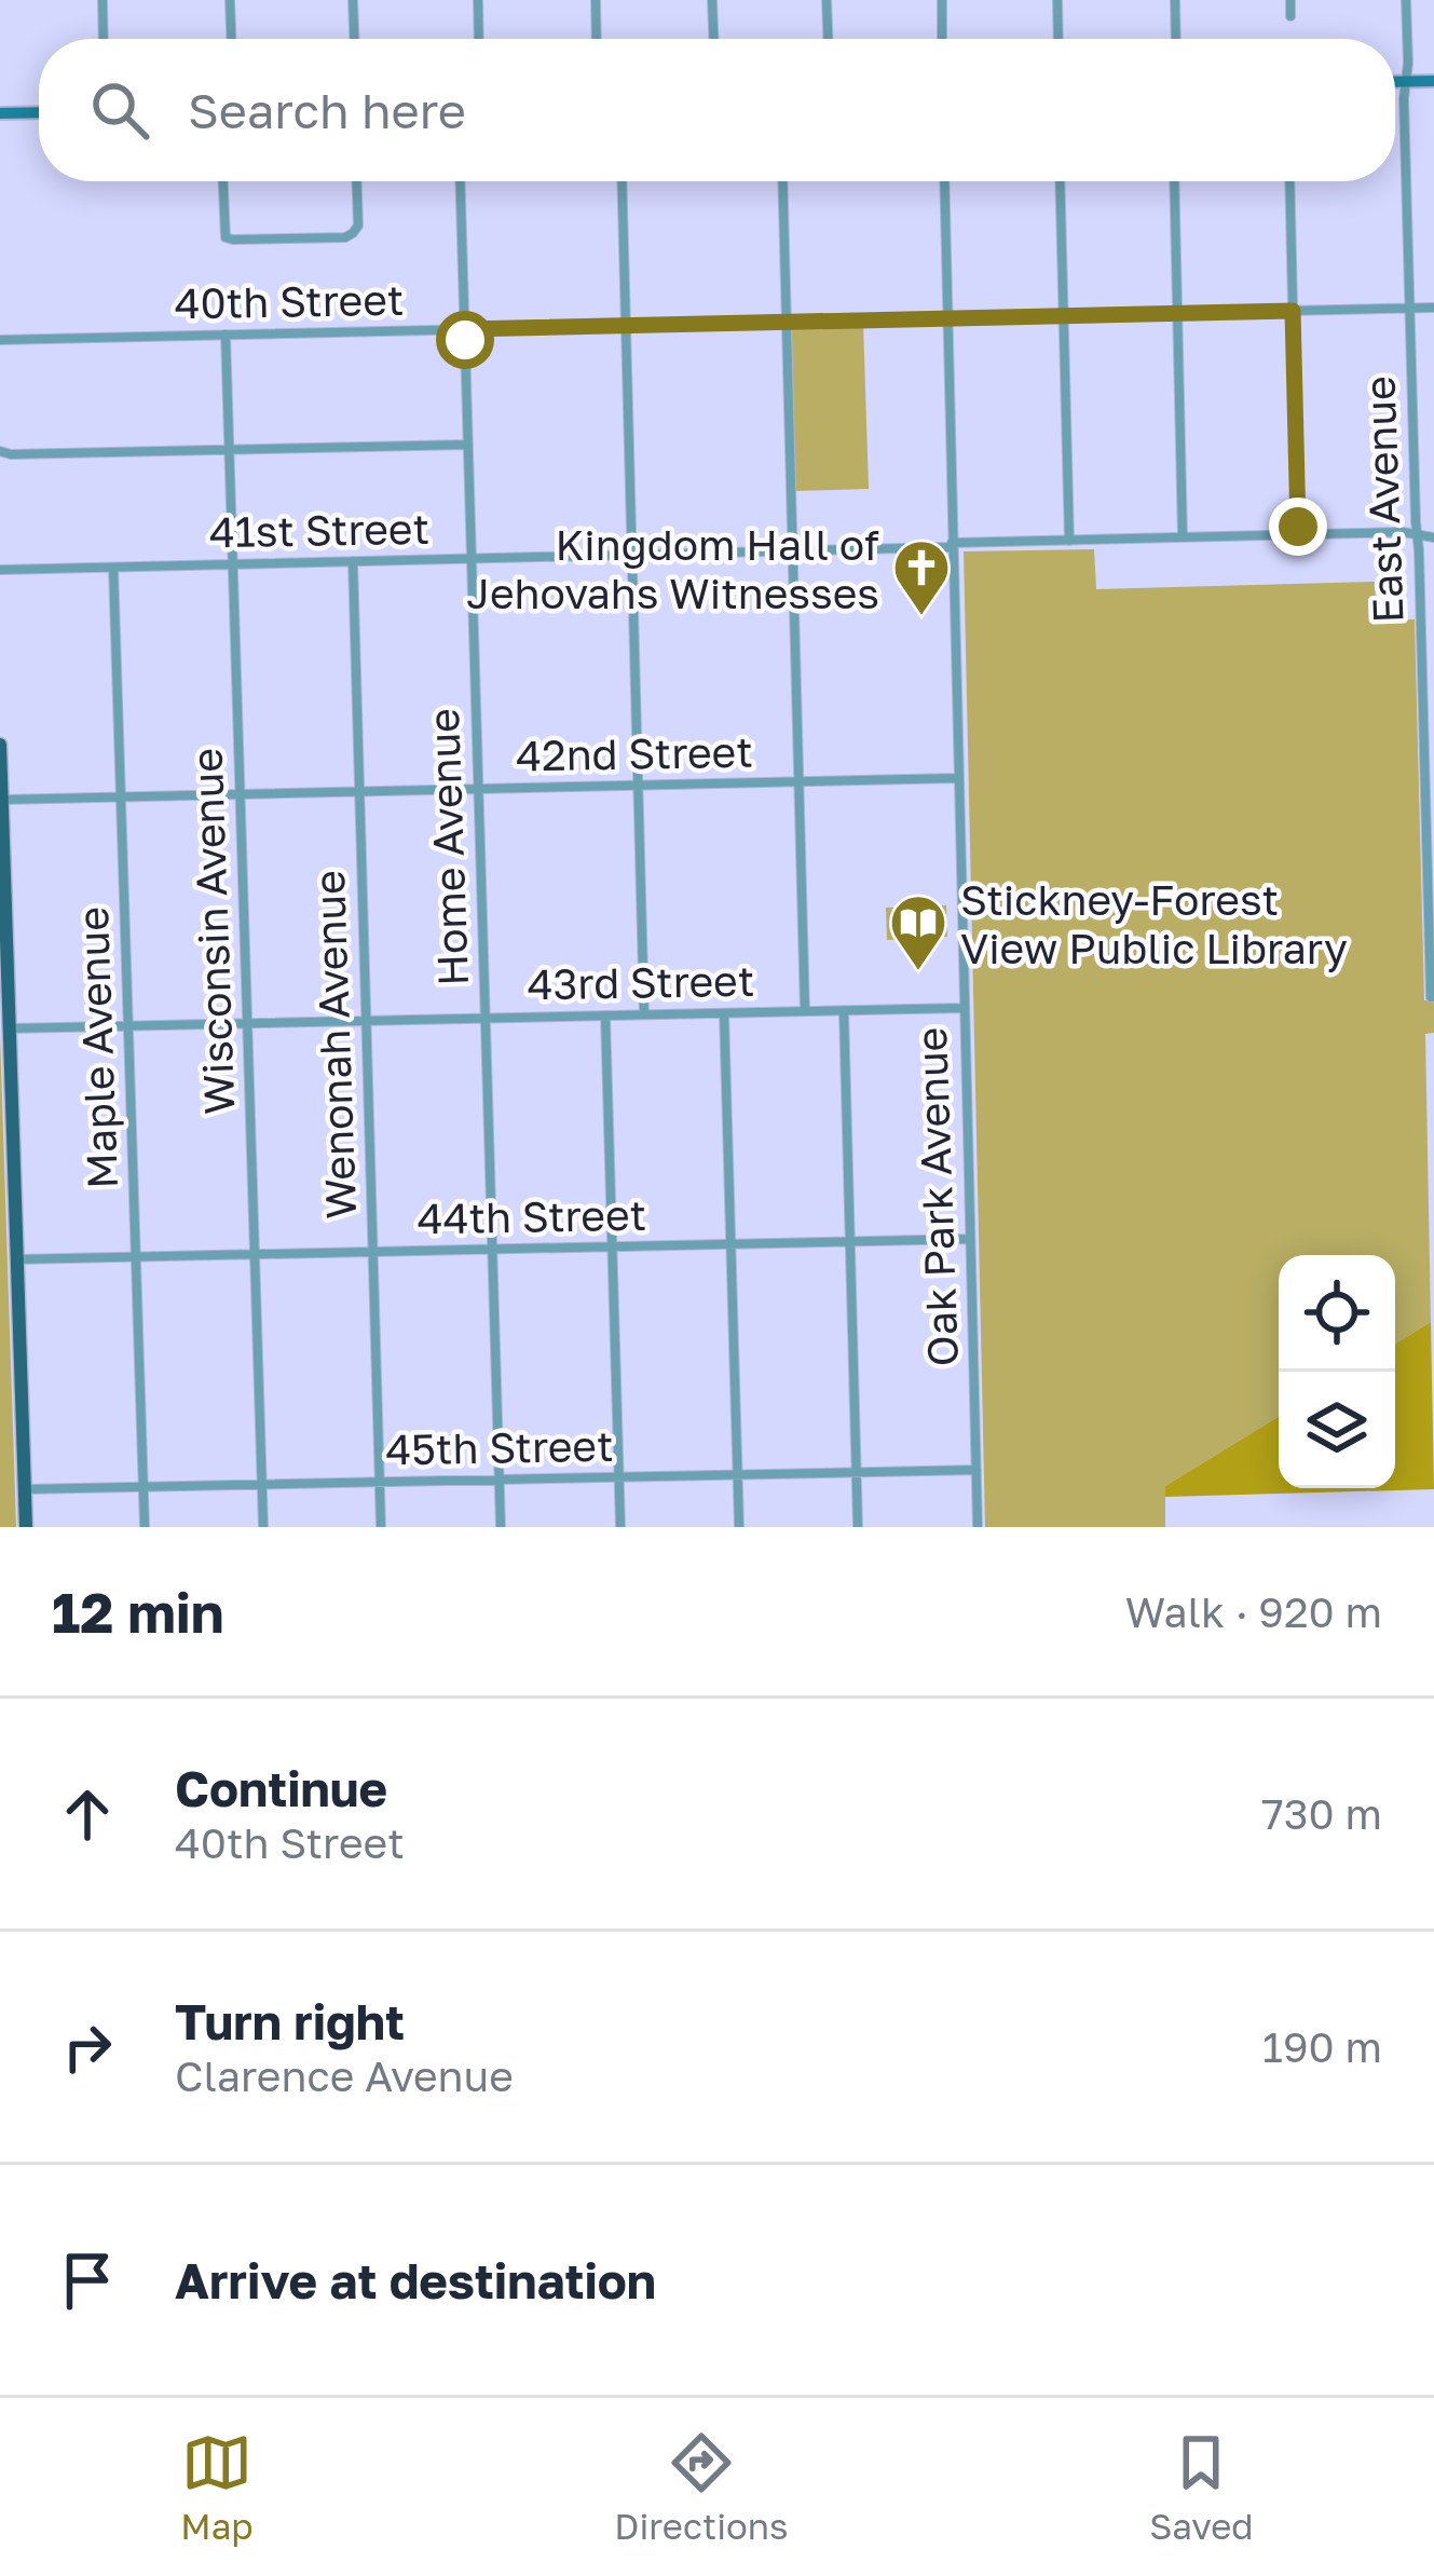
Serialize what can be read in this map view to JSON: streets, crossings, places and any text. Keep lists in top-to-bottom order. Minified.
{"streets":{"street":["40th Street","East Avenue","41st Street","42nd Street","Home Avenue","Wisconsin Avenue","43rd Street","Wenonah Avenue","Maple Avenue","Oak Park Avenue","44th Street","45th Street"]},"crossings":[["40th Street","East Avenue"],["40th Street","Home Avenue"],["40th Street","Wisconsin Avenue"],["40th Street","Oak Park Avenue"],["East Avenue","41st Street"],["41st Street","Home Avenue"],["41st Street","Wisconsin Avenue"],["41st Street","Wenonah Avenue"],["41st Street","Maple Avenue"],["41st Street","Oak Park Avenue"],["42nd Street","Home Avenue"],["42nd Street","Wisconsin Avenue"],["42nd Street","Wenonah Avenue"],["42nd Street","Maple Avenue"],["42nd Street","Oak Park Avenue"],["Home Avenue","43rd Street"],["Home Avenue","44th Street"],["Home Avenue","45th Street"],["Wisconsin Avenue","43rd Street"],["Wisconsin Avenue","44th Street"],["Wisconsin Avenue","45th Street"],["43rd Street","Wenonah Avenue"],["43rd Street","Maple Avenue"],["43rd Street","Oak Park Avenue"],["Wenonah Avenue","44th Street"],["Wenonah Avenue","45th Street"],["Maple Avenue","44th Street"],["Maple Avenue","45th Street"],["Oak Park Avenue","44th Street"],["Oak Park Avenue","45th Street"]],"places":{"church":["Kingdom Hall of Jehovahs Witnesses"],"library":["Stickney-Forest View Public Library"]},"page":{"search":"Search here","heading":["12 min","Walk · 920 m"],"list":[["Continue","40th Street","730 m"],["Turn right","Clarence Avenue","190 m"],"Arrive at destination"],"nav":["Map","Directions","Saved"]}}
